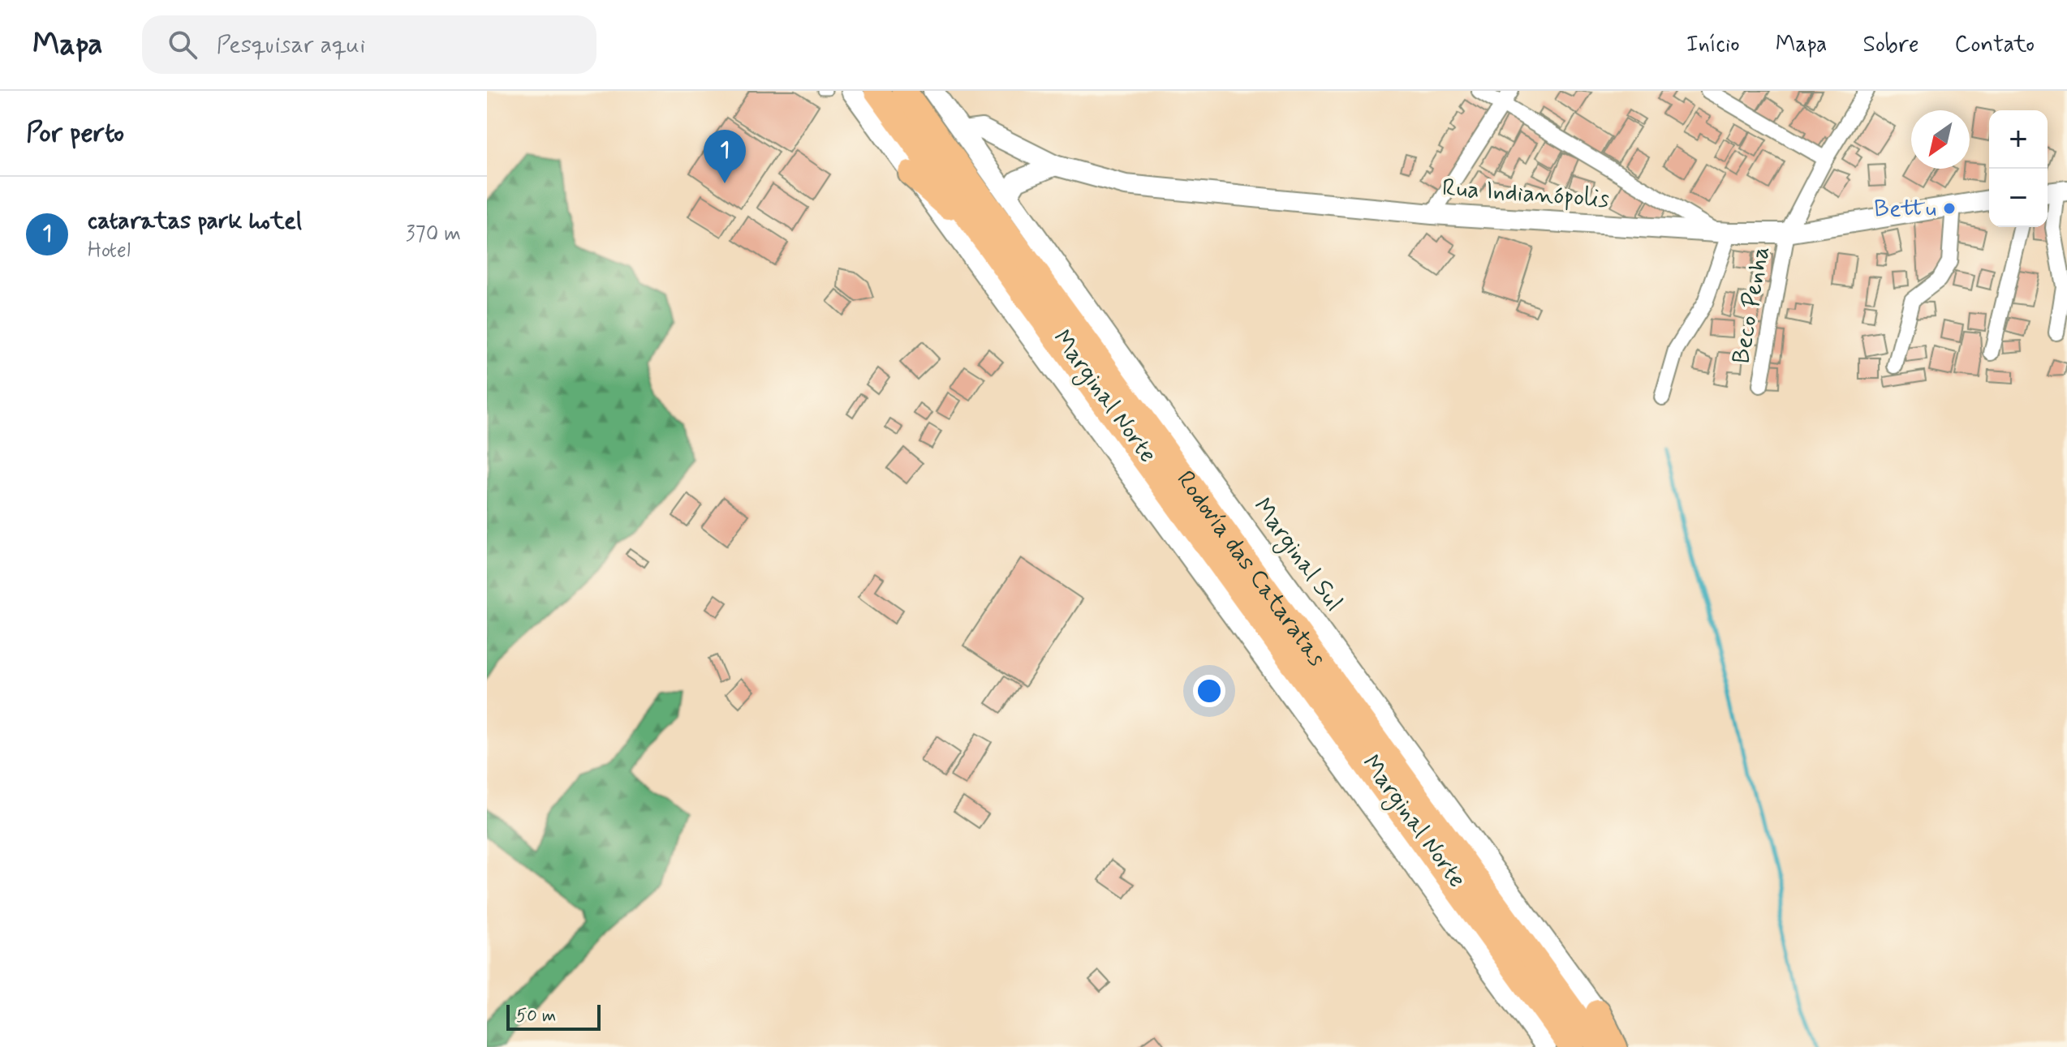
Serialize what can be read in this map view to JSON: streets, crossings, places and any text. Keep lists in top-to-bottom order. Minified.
{"streets":{"highway":["Rodovía das Cataratas"],"street":["Rua Indianópolis","Beco Penha","Marginal Norte","Marginal Sul"]},"crossings":[["Rua Indianópolis","Beco Penha"],["Rua Indianópolis","Marginal Sul"],["Rua Indianópolis","Rodovía das Cataratas"],["Marginal Sul","Rodovía das Cataratas"]],"places":["Bettu"],"scale_bar":"50 m","north":"bottom left","page":{"header":"Mapa","search":"Pesquisar aqui","nav":["Início","Mapa","Sobre","Contato"],"heading":"Por perto","map_buttons":["+","−"],"pins":"1","list":[{"mark":"1","name":"cataratas park hotel","note":"Hotel","value":"370 m"}],"scale":"50 m"}}
